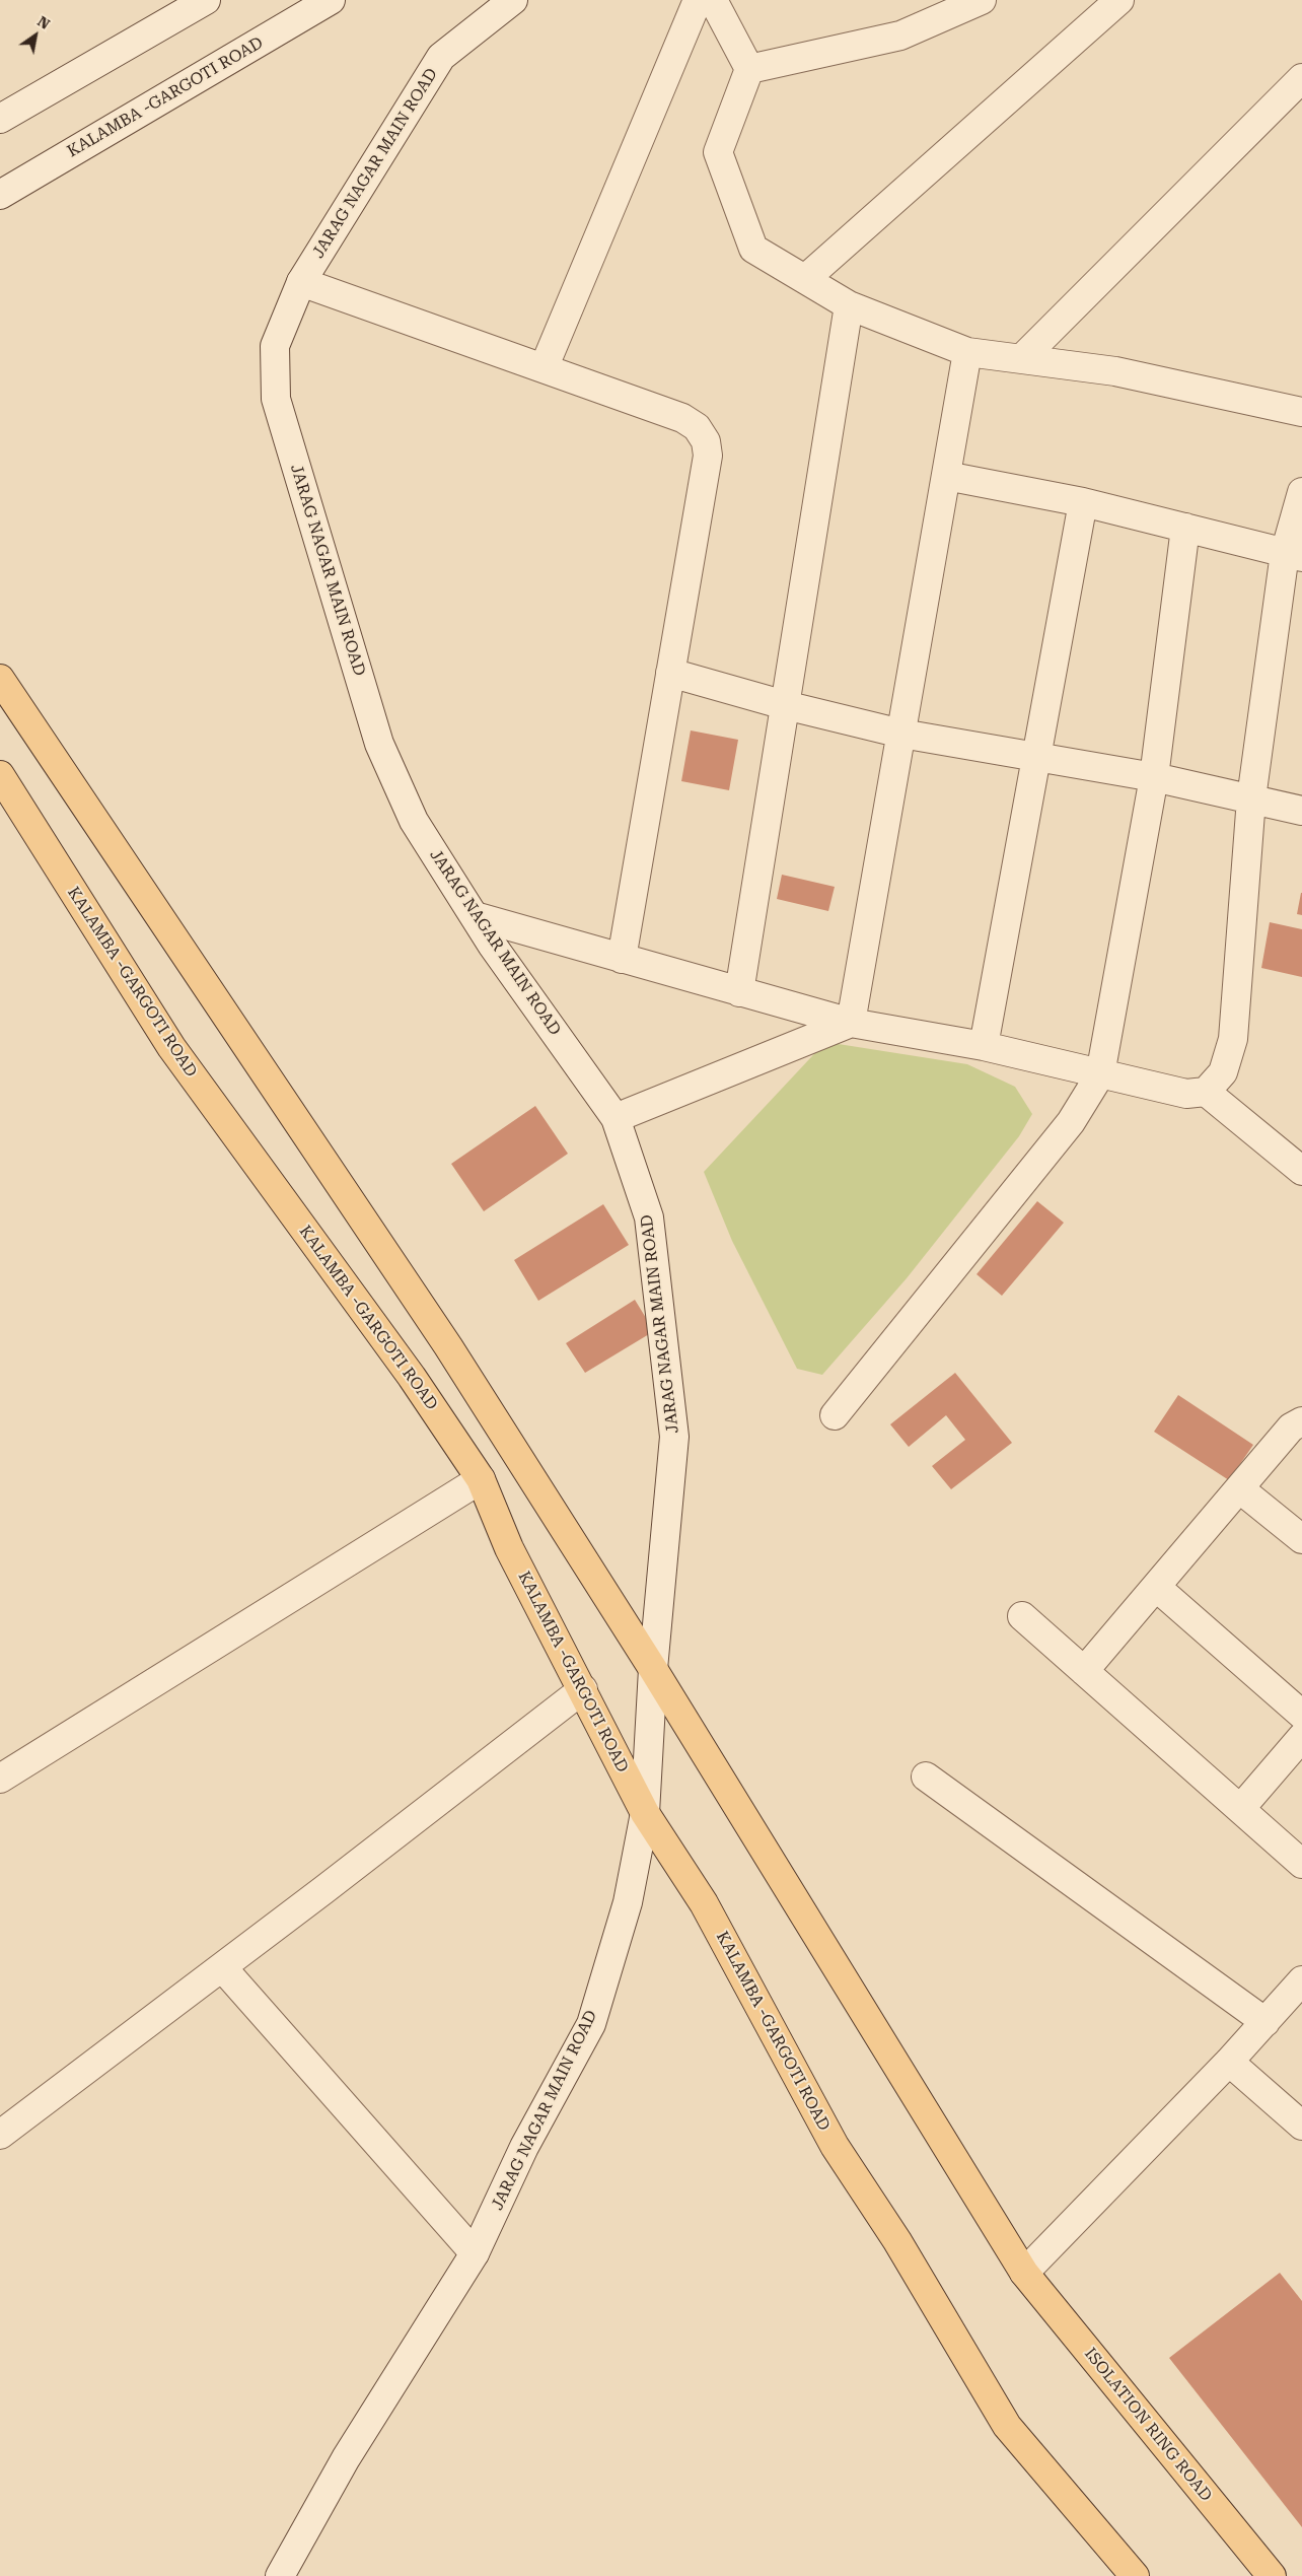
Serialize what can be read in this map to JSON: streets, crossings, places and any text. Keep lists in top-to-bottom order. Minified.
{"streets":{"main road":["KALAMBA -GARGOTI ROAD","ISOLATION RING ROAD"],"street":["JARAG NAGAR MAIN ROAD"]},"crossings":[["KALAMBA -GARGOTI ROAD","JARAG NAGAR MAIN ROAD"],["JARAG NAGAR MAIN ROAD","ISOLATION RING ROAD"]],"north":"top right"}
